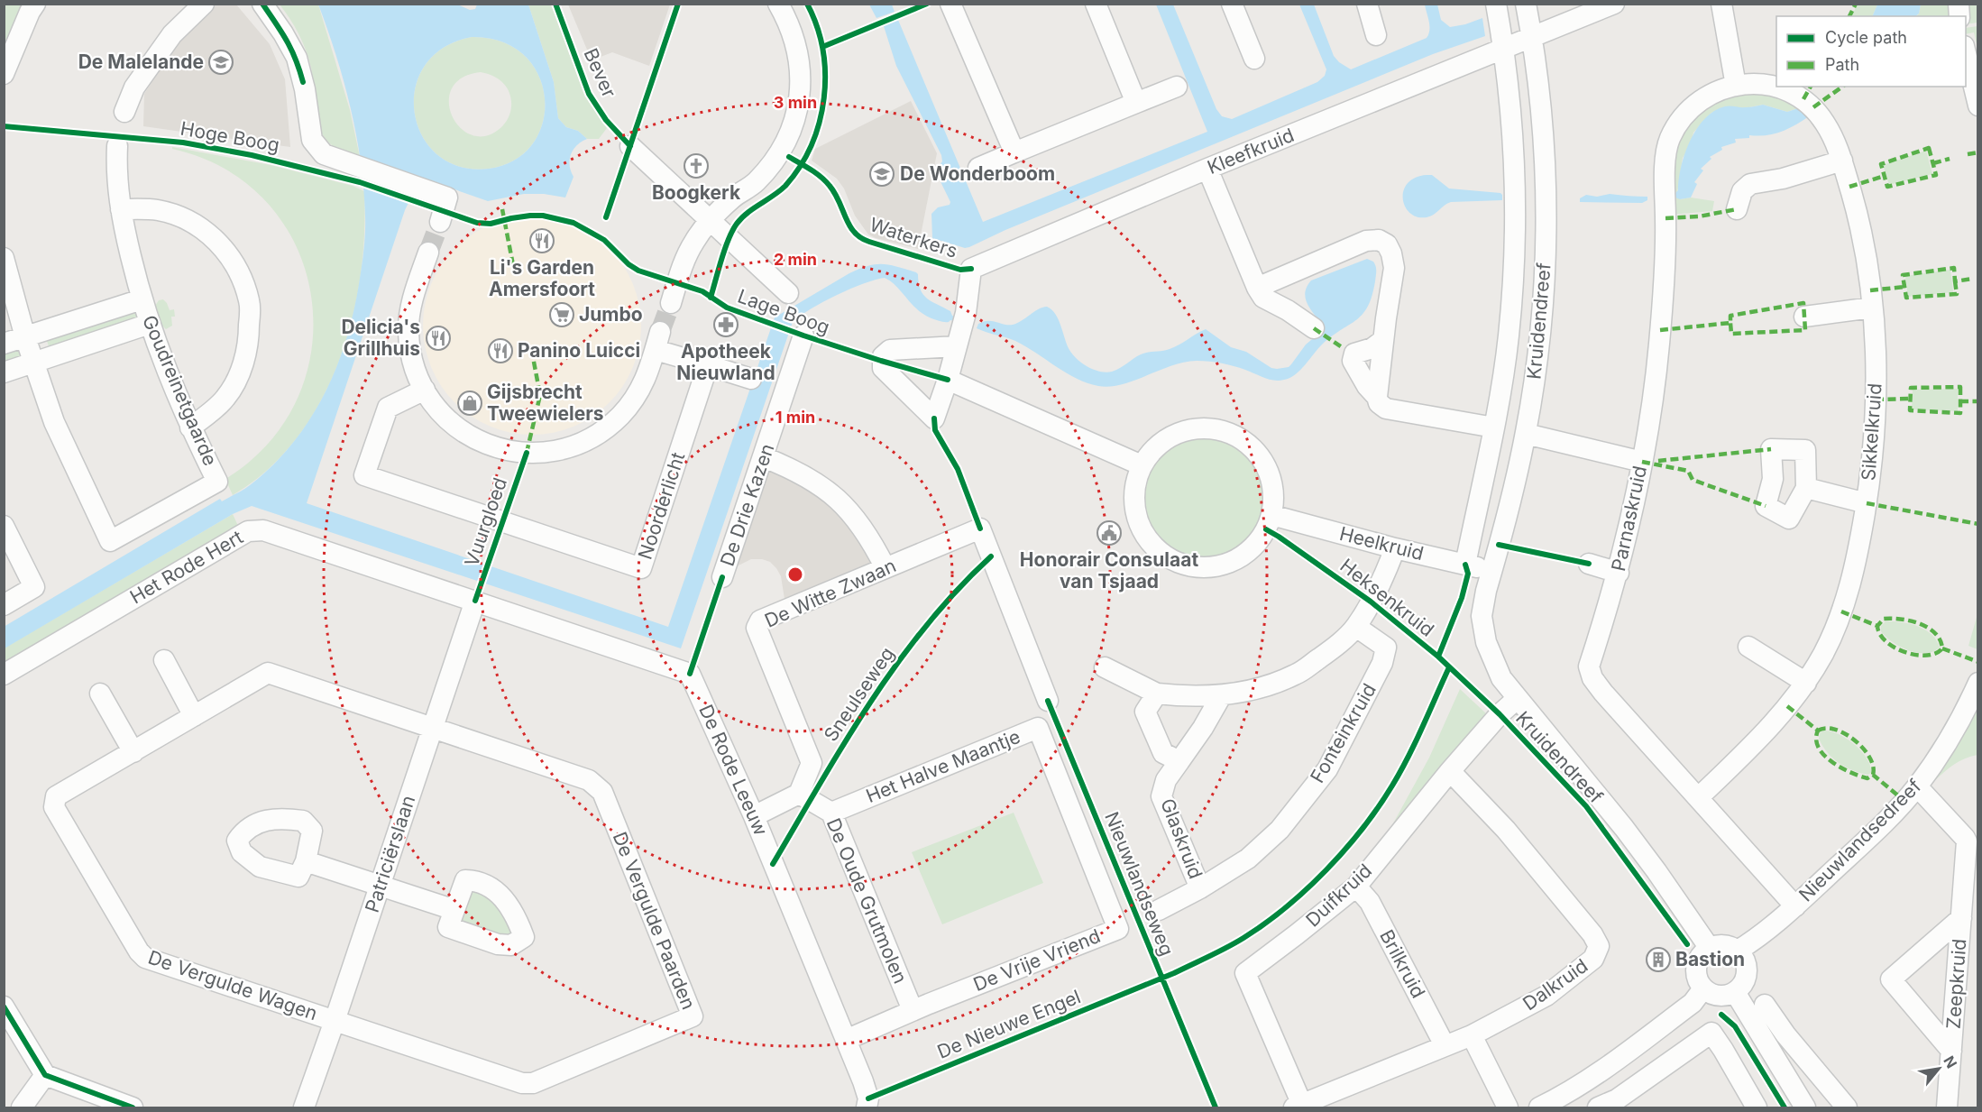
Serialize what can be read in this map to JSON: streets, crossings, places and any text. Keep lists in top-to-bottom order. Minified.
{"streets":{"street":["Kleefkruid","Kruidendreef","Goudreinetgaarde","Sikkelkruid","De Drie Kazen","Noorderlicht","Parnaskruid","Heelkruid","Het Rode Hert","De Witte Zwaan","Fonteinkruid","Het Halve Maantje","De Rode Leeuw","Glaskruid","Nieuwlandsedreef","Patriciërslaan","Duifkruid","De Oude Grutmolen","De Vergulde Paarden","De Vrije Vriend","Brilkruid","Zeepkruid","Dalkruid","De Vergulde Wagen"],"cycle path":["Bever","Hoge Boog","Waterkers","Vuurgloed","Heksenkruid","Sneulseweg","Nieuwlandseweg","De Nieuwe Engel"]},"crossings":[["Kleefkruid","Kruidendreef"],["Kruidendreef","Heelkruid"],["Kruidendreef","Nieuwlandsedreef"],["Kruidendreef","Duifkruid"],["Sikkelkruid","Parnaskruid"],["Parnaskruid","Nieuwlandsedreef"],["Het Rode Hert","De Rode Leeuw"],["Het Rode Hert","Patriciërslaan"],["De Witte Zwaan","De Oude Grutmolen"],["Fonteinkruid","Glaskruid"],["Het Halve Maantje","De Oude Grutmolen"],["Het Halve Maantje","De Vrije Vriend"],["De Rode Leeuw","Patriciërslaan"],["De Rode Leeuw","De Vrije Vriend"],["Nieuwlandsedreef","Zeepkruid"],["Patriciërslaan","De Vergulde Paarden"],["Patriciërslaan","De Vergulde Wagen"],["Duifkruid","Brilkruid"],["Duifkruid","Dalkruid"],["De Oude Grutmolen","De Vrije Vriend"],["De Vergulde Paarden","De Vergulde Wagen"],["Brilkruid","Dalkruid"]],"places":{"school or university":["De Malelande","De Wonderboom"],"church":["Boogkerk"],"restaurant":["Li's Garden Amersfoort","Delicia's Grillhuis","Panino Luicci"],"supermarket":["Jumbo"],"pharmacy":["Apotheek Nieuwland"],"shop":["Gijsbrecht Tweewielers"],"public building":["Honorair Consulaat van Tsjaad"],"building":["Bastion"]},"legend":["Cycle path","Path"],"north":"top right","rings":["3 min","2 min","1 min"]}
